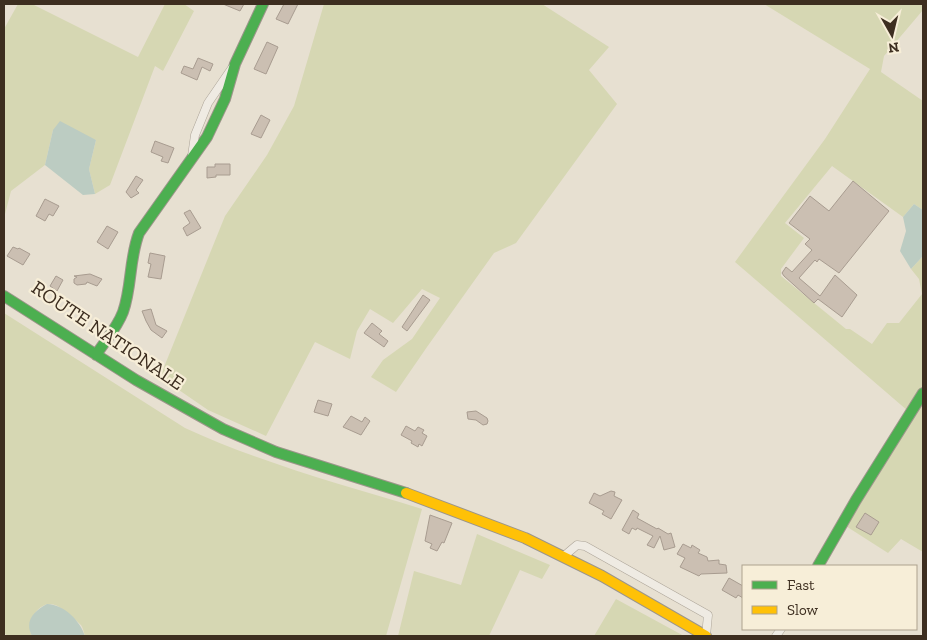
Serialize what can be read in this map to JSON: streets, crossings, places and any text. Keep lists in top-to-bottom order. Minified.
{"streets":{"main road":["ROUTE NATIONALE"]},"legend":["Fast","Slow"],"north":"bottom"}
